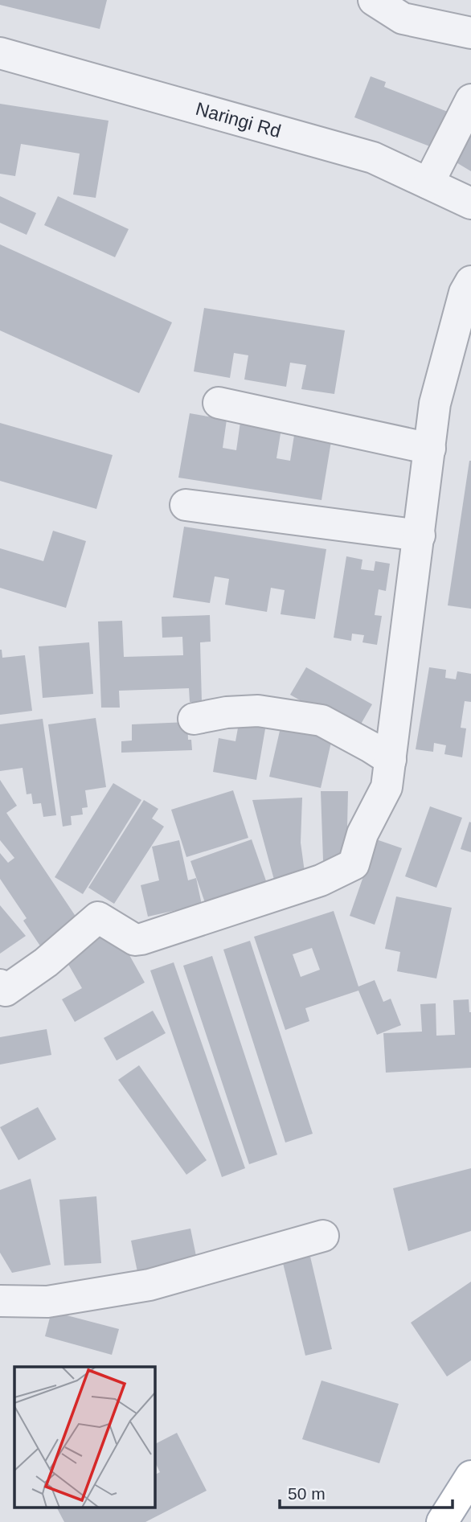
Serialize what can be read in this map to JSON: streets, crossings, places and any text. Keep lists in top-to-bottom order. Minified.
{"streets":{"street":["Naringi Rd"]},"scale_bar":"50 m"}
